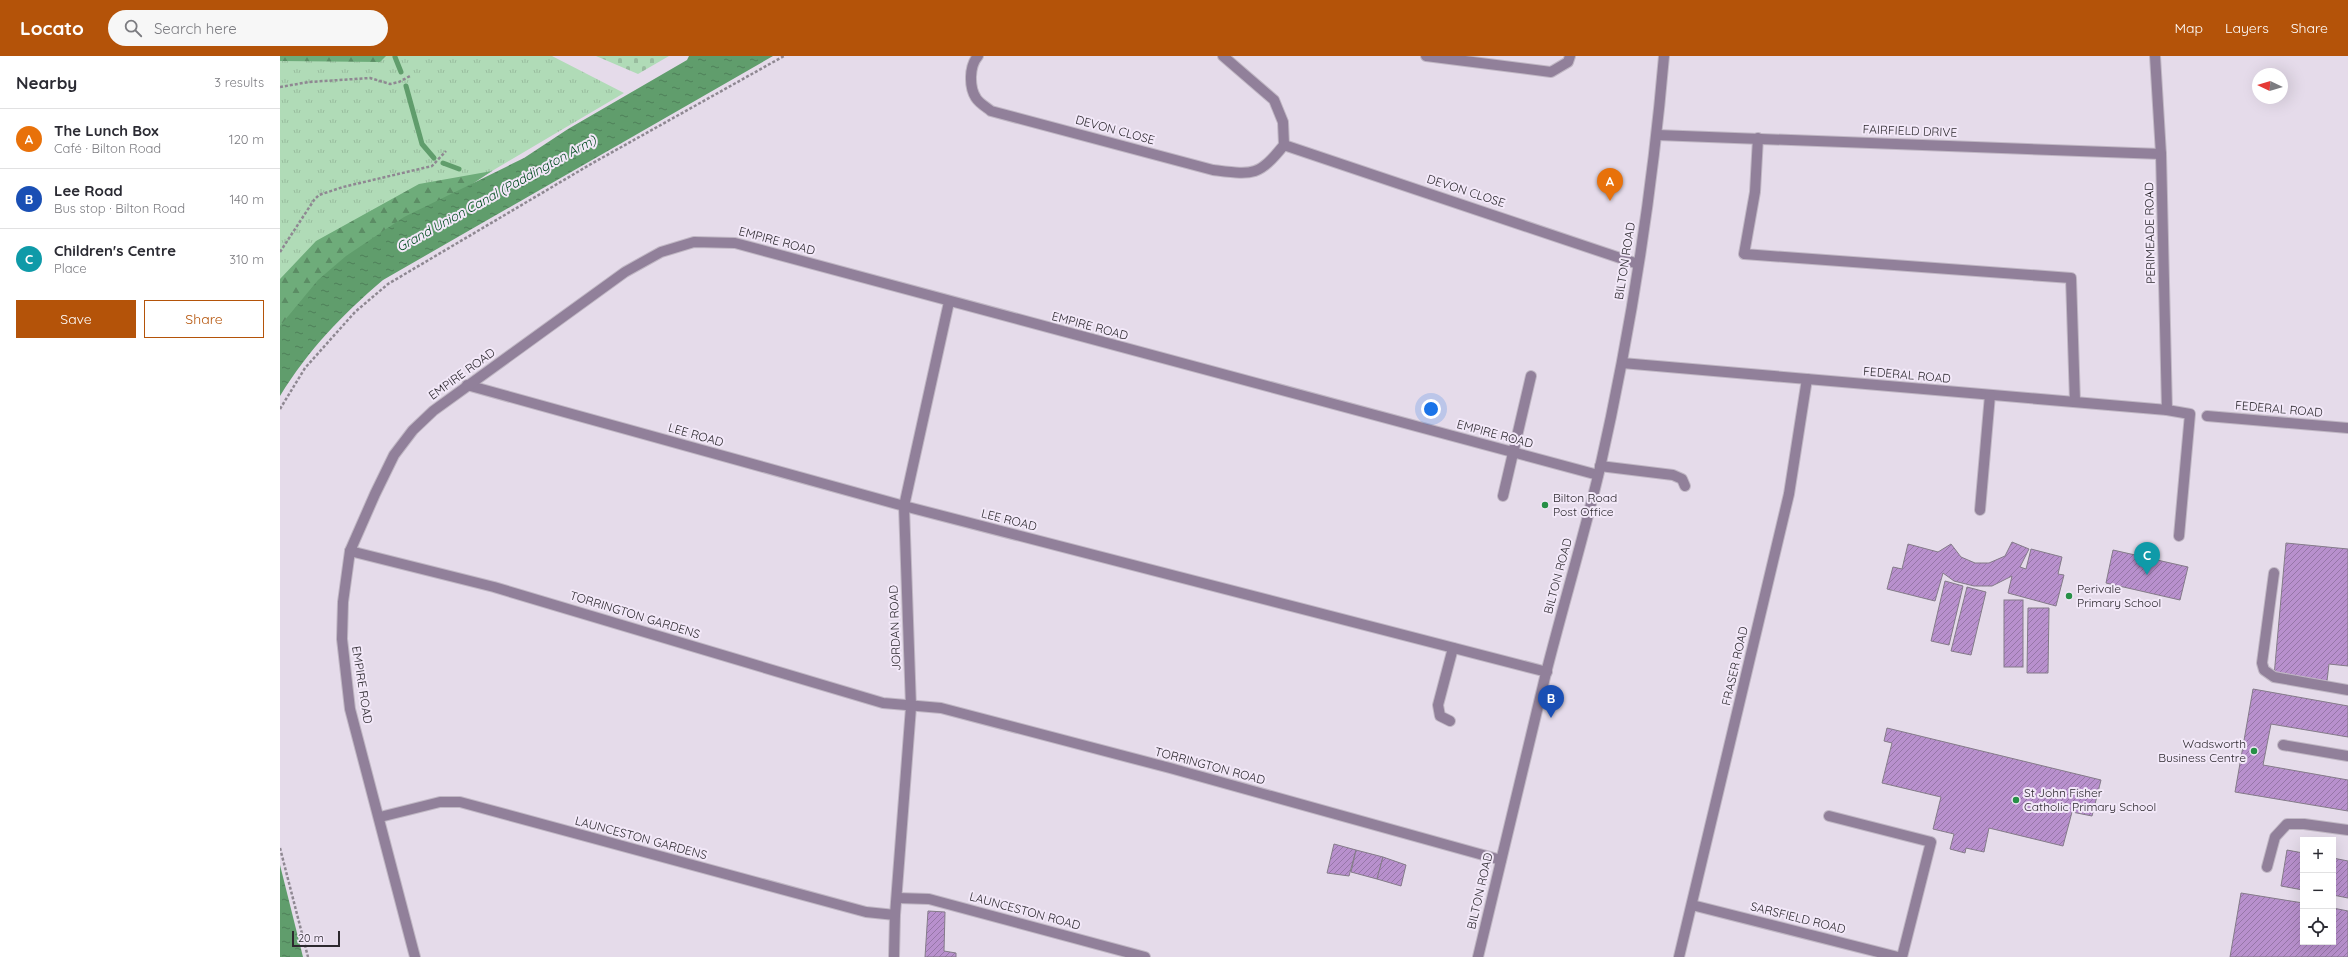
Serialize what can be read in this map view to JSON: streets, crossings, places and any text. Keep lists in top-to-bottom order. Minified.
{"streets":{"street":["DEVON CLOSE","FAIRFIELD DRIVE","PERIMEADE ROAD","EMPIRE ROAD","BILTON ROAD","FEDERAL ROAD","LEE ROAD","TORRINGTON GARDENS","JORDAN ROAD","FRASER ROAD","TORRINGTON ROAD","LAUNCESTON GARDENS","LAUNCESTON ROAD","SARSFIELD ROAD"]},"crossings":[["DEVON CLOSE","BILTON ROAD"],["FAIRFIELD DRIVE","PERIMEADE ROAD"],["FAIRFIELD DRIVE","BILTON ROAD"],["PERIMEADE ROAD","FEDERAL ROAD"],["EMPIRE ROAD","BILTON ROAD"],["EMPIRE ROAD","LEE ROAD"],["EMPIRE ROAD","TORRINGTON GARDENS"],["EMPIRE ROAD","JORDAN ROAD"],["EMPIRE ROAD","LAUNCESTON GARDENS"],["BILTON ROAD","FEDERAL ROAD"],["BILTON ROAD","LEE ROAD"],["BILTON ROAD","TORRINGTON ROAD"],["FEDERAL ROAD","FRASER ROAD"],["LEE ROAD","JORDAN ROAD"],["TORRINGTON GARDENS","JORDAN ROAD"],["TORRINGTON GARDENS","TORRINGTON ROAD"],["JORDAN ROAD","TORRINGTON ROAD"],["JORDAN ROAD","LAUNCESTON GARDENS"],["JORDAN ROAD","LAUNCESTON ROAD"],["FRASER ROAD","SARSFIELD ROAD"]],"water":["Grand Union Canal (Paddington Arm)"],"places":["Bilton Road Post Office","Perivale Primary School","Wadsworth Business Centre","St John Fisher Catholic Primary School"],"scale_bar":"20 m","north":"left","page":{"header":"Locato","search":"Search here","nav":["Map","Layers","Share"],"heading":["Nearby","3 results"],"list":[{"mark":"A","name":"The Lunch Box","note":"Café · Bilton Road","value":"120 m"},{"mark":"B","name":"Lee Road","note":"Bus stop · Bilton Road","value":"140 m"},{"mark":"C","name":"Children's Centre","note":"Place","value":"310 m"}],"pins":["A","C","B"],"buttons":["Save","Share"],"map_buttons":["+","−"],"scale":"20 m"}}
